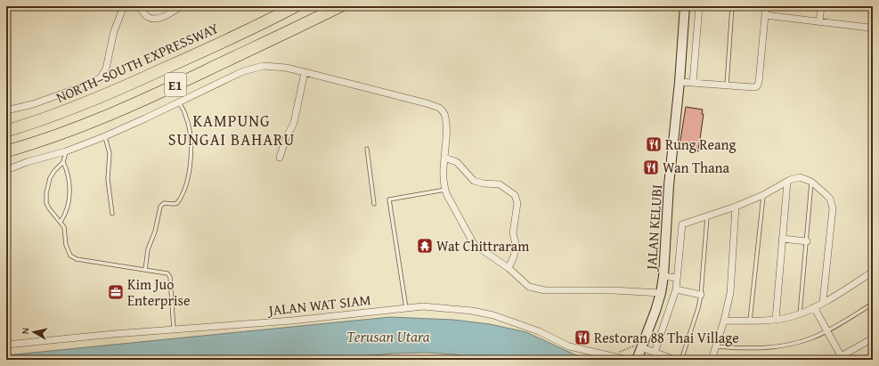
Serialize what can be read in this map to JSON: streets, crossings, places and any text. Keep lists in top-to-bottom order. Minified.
{"streets":{"highway":["NORTH–SOUTH EXPRESSWAY","E1"],"main road":["JALAN KELUBI"],"street":["JALAN WAT SIAM"]},"districts":["KAMPUNG SUNGAI BAHARU"],"water":["Terusan Utara"],"places":{"restaurant":["Rung Reang","Wan Thana","Restoran 88 Thai Village"],"temple":["Wat Chittraram"],"office":["Kim Juo Enterprise"]},"north":"left"}
